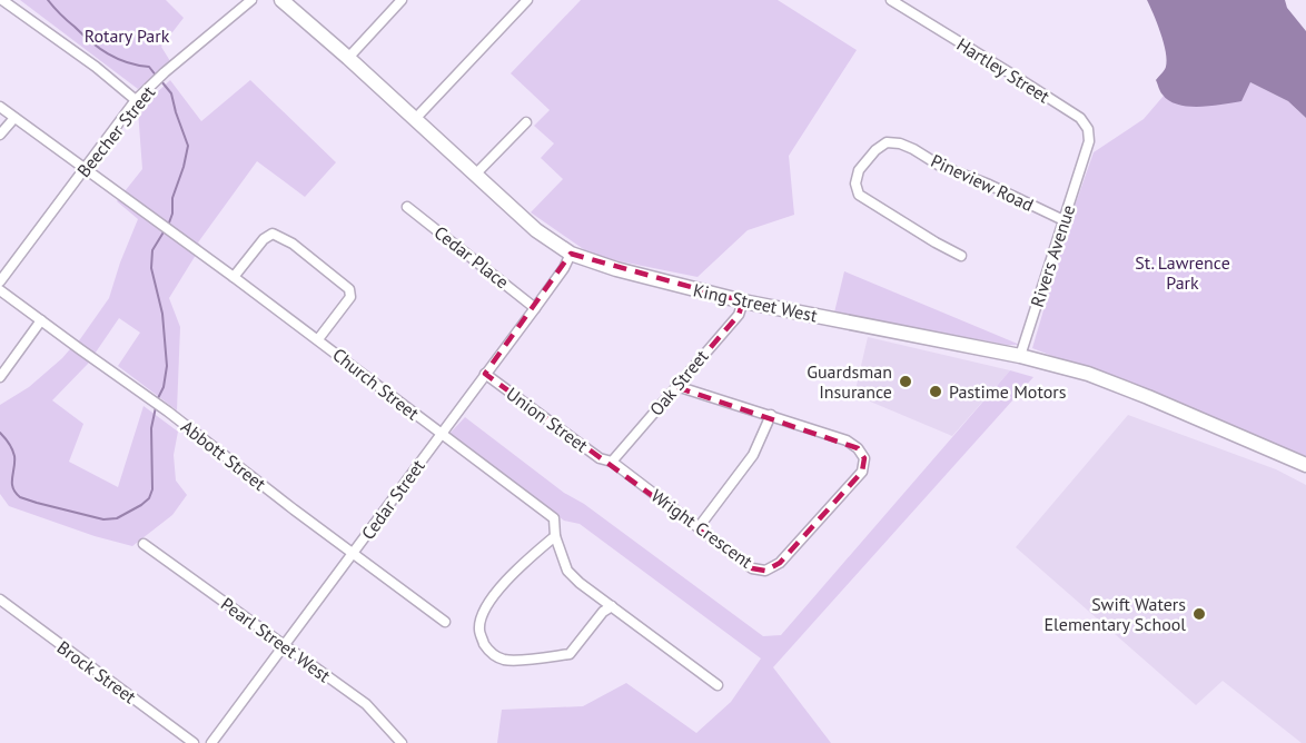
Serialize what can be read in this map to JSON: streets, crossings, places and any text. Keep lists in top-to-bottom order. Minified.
{"streets":{"main road":["King Street West"],"street":["Hartley Street","Beecher Street","Pineview Road","Rivers Avenue","Cedar Place","Oak Street","Church Street","Union Street","Abbott Street","Cedar Street","Wright Crescent","Pearl Street West","Brock Street"]},"crossings":[["Hartley Street","Rivers Avenue"],["Beecher Street","Church Street"],["Pineview Road","Rivers Avenue"],["Rivers Avenue","King Street West"],["Cedar Place","Cedar Street"],["King Street West","Oak Street"],["King Street West","Cedar Street"],["Oak Street","Union Street"],["Oak Street","Wright Crescent"],["Church Street","Cedar Street"],["Union Street","Cedar Street"],["Union Street","Wright Crescent"],["Abbott Street","Cedar Street"],["Cedar Street","Pearl Street West"]],"parks":["Rotary Park","St. Lawrence Park"],"places":["Guardsman Insurance","Pastime Motors","Swift Waters Elementary School"]}
